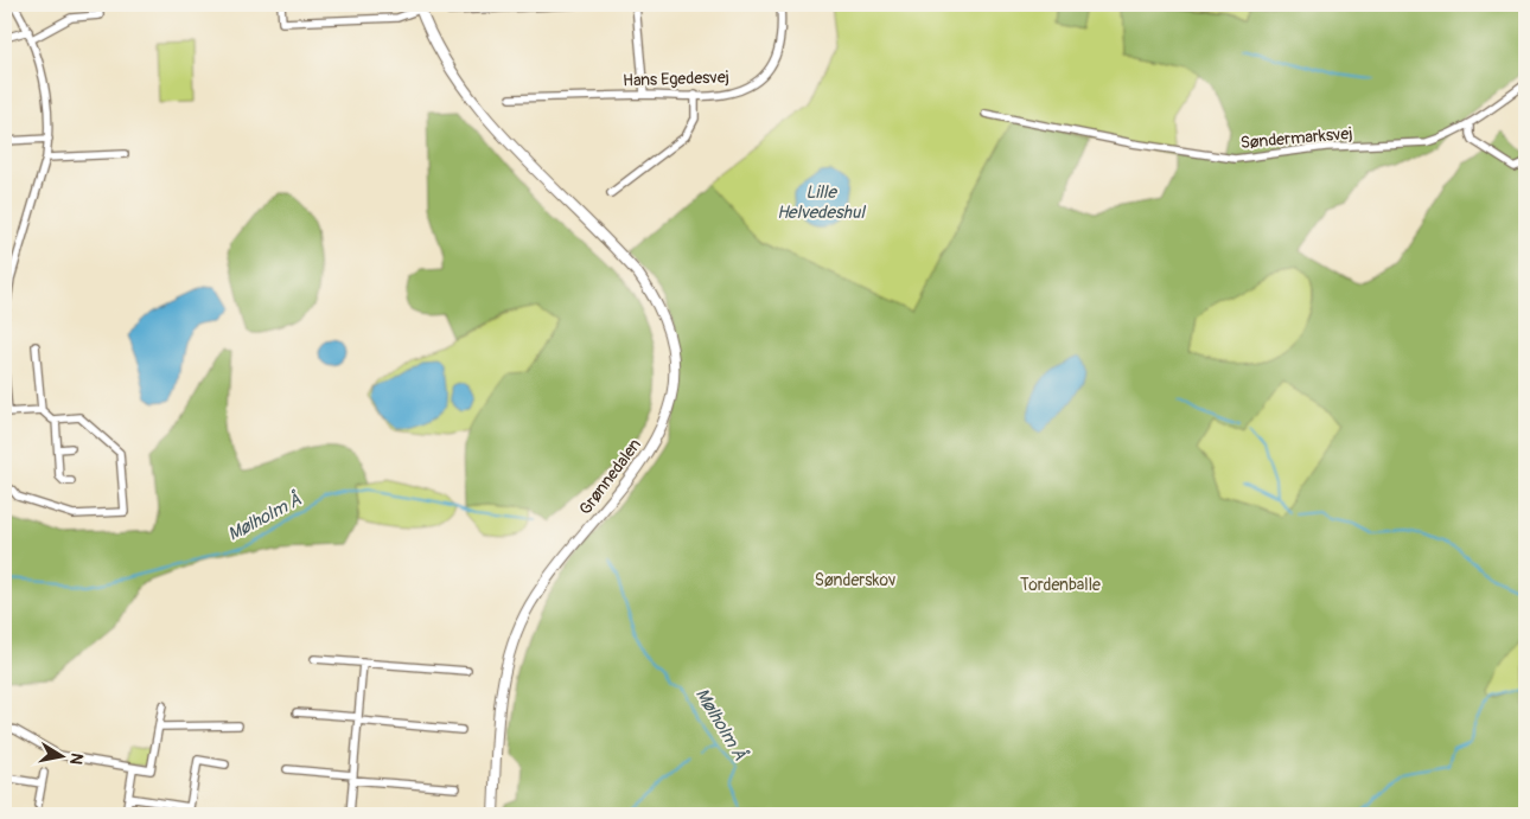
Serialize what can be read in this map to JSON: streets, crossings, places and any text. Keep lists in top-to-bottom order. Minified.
{"streets":{"street":["Hans Egedesvej","Søndermarksvej","Grønnedalen"]},"water":["Lille Helvedeshul","Mølholm Å"],"parks":["Sønderskov","Tordenballe"],"north":"right"}
